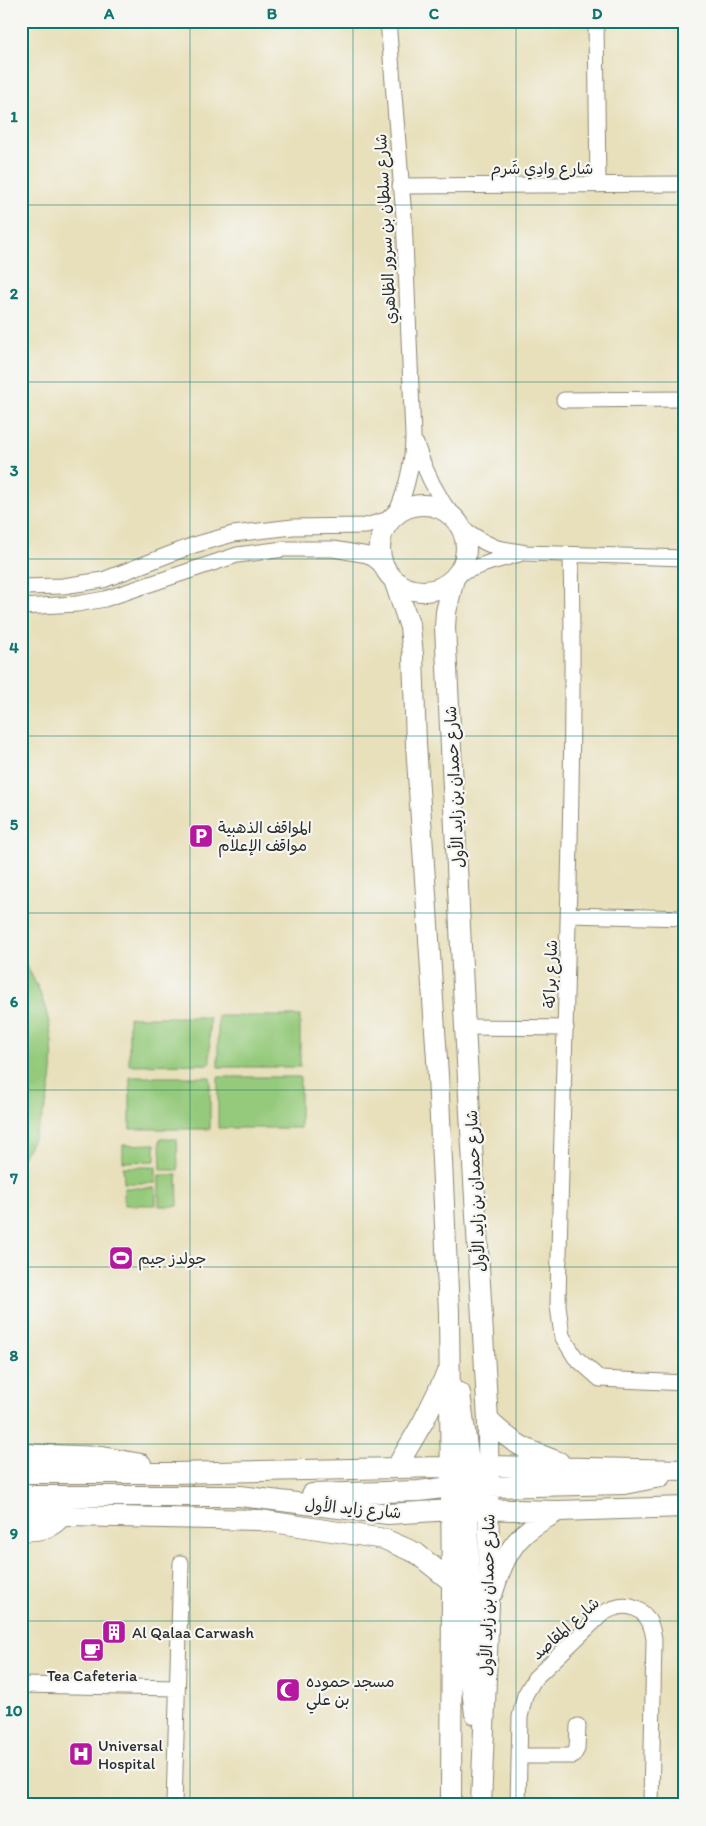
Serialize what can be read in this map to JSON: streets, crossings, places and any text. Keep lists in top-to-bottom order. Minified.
{"streets":{"main road":["شارع حمدان بن زايد الأول","شارع زايد الأول"],"street":["شارع وادِي شَرم","شارع سلطان بن سرور الظاهري","شارع براكة","شارع المقاصد"]},"crossings":[["شارع وادِي شَرم","شارع سلطان بن سرور الظاهري"],["شارع سلطان بن سرور الظاهري","شارع حمدان بن زايد الأول"],["شارع حمدان بن زايد الأول","شارع زايد الأول"]],"places":{"parking":["المواقف الذهبية مواقف الإعلام"],"sports":["جولدز جيم"],"building":["Al Qalaa Carwash"],"cafe":["Tea Cafeteria"],"mosque":["مسجد حموده بن علي"],"hospital":["Universal Hospital"]},"grid":{"columns":["A","B","C","D"],"rows":["1","2","3","4","5","6","7","8","9","10"]}}
